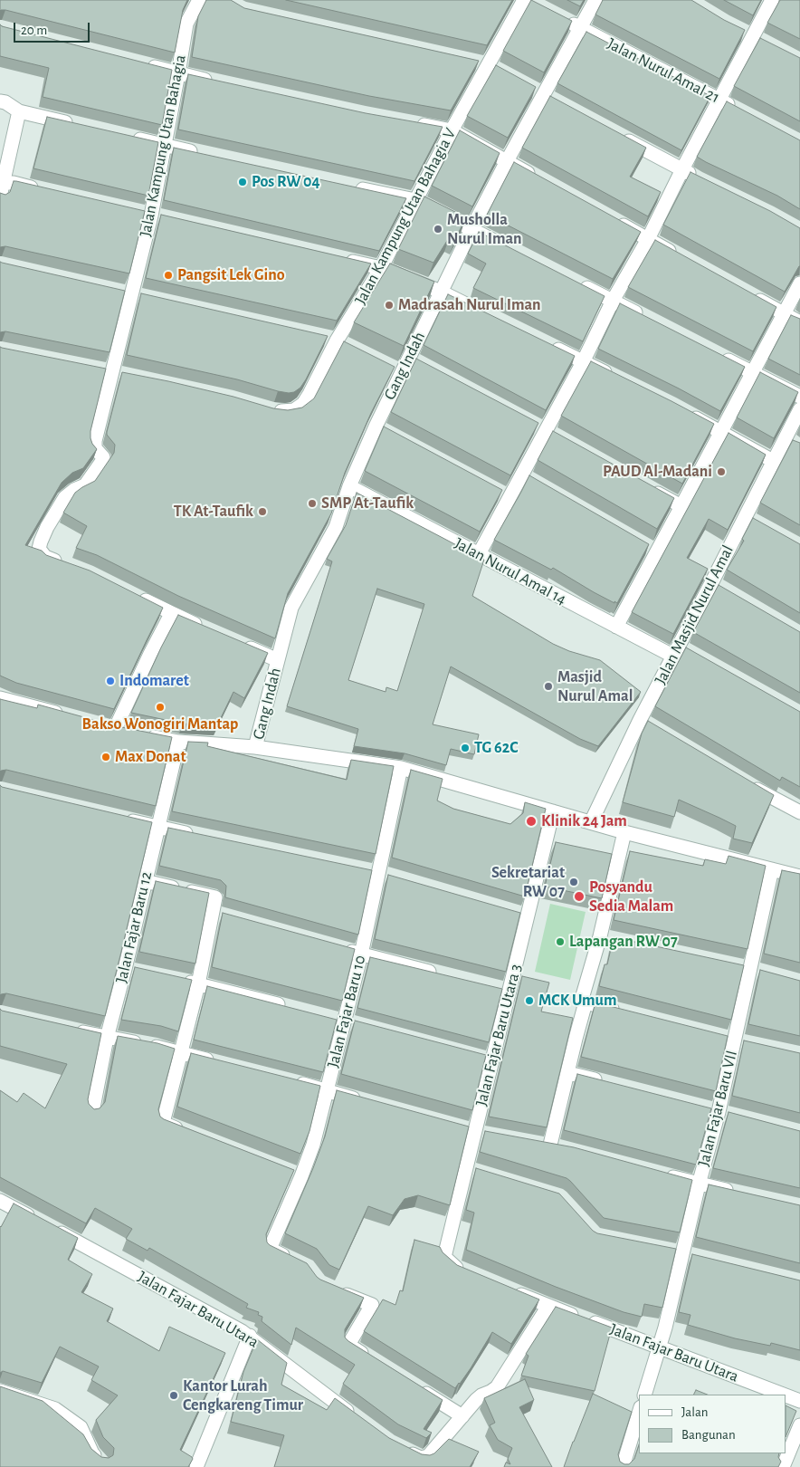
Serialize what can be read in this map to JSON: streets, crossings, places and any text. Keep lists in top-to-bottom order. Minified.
{"streets":{"street":["Jalan Nurul Amal 21","Jalan Kampung Utan Bahagia","Jalan Kampung Utan Bahagia V","Gang Indah","Jalan Nurul Amal 14","Jalan Masjid Nurul Amal","Jalan Fajar Baru 12","Jalan Fajar Baru 10","Jalan Fajar Baru Utara 3","Jalan Fajar Baru VII","Jalan Fajar Baru Utara"]},"crossings":[["Jalan Nurul Amal 21","Gang Indah"],["Gang Indah","Jalan Nurul Amal 14"],["Jalan Nurul Amal 14","Jalan Masjid Nurul Amal"],["Jalan Fajar Baru VII","Jalan Fajar Baru Utara"]],"places":["Pos RW 04","Musholla Nurul Iman","Pangsit Lek Gino","Madrasah Nurul Iman","PAUD Al-Madani","SMP At-Taufik","TK At-Taufik","Indomaret","Masjid Nurul Amal","Bakso Wonogiri Mantap","TG 62C","Max Donat","Klinik 24 Jam","Sekretariat RW 07","Posyandu Sedia Malam","Lapangan RW 07","MCK Umum","Kantor Lurah Cengkareng Timur"],"legend":["Jalan","Bangunan"],"scale_bar":"20 m"}
